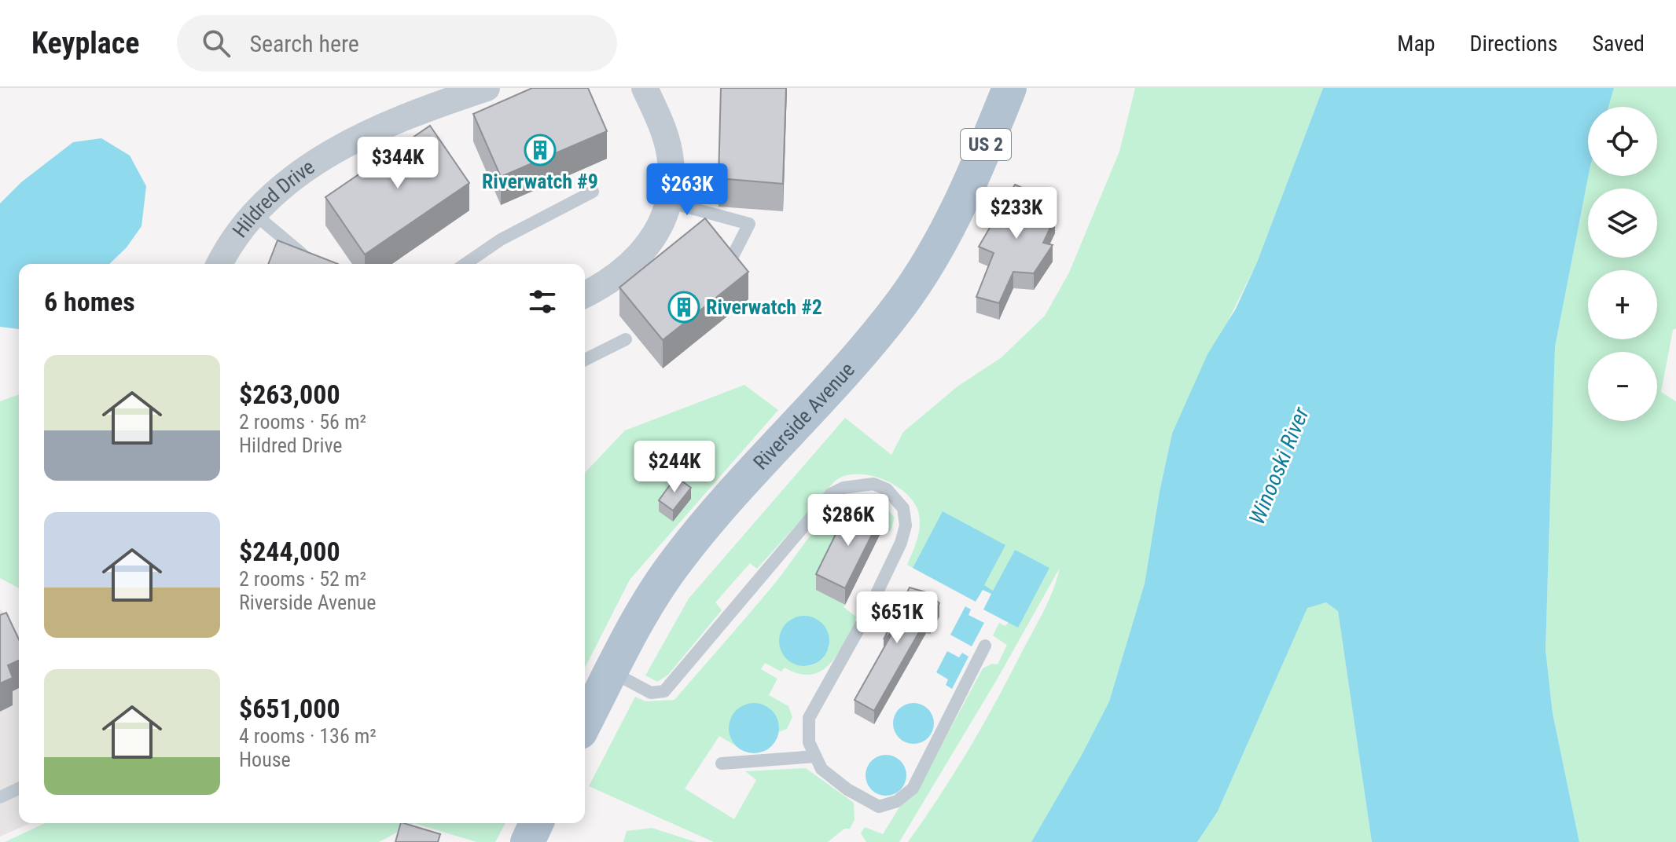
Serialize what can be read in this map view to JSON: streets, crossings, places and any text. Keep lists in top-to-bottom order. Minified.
{"streets":{"main road":["US 2","Riverside Avenue"],"street":["Hildred Drive"]},"water":["Winooski River"],"places":{"building":["Riverwatch #9","Riverwatch #2"]},"page":{"header":"Keyplace","search":"Search here","nav":["Map","Directions","Saved"],"map_buttons":["+","−"],"price":["$344K","$263K","$233K","$244K","$286K","$651K"],"heading":"6 homes","list":[{"name":"$263,000","note":"2 rooms · 56 m² · Hildred Drive"},{"name":"$244,000","note":"2 rooms · 52 m² · Riverside Avenue"},{"name":"$651,000","note":"4 rooms · 136 m² · House"}]}}
